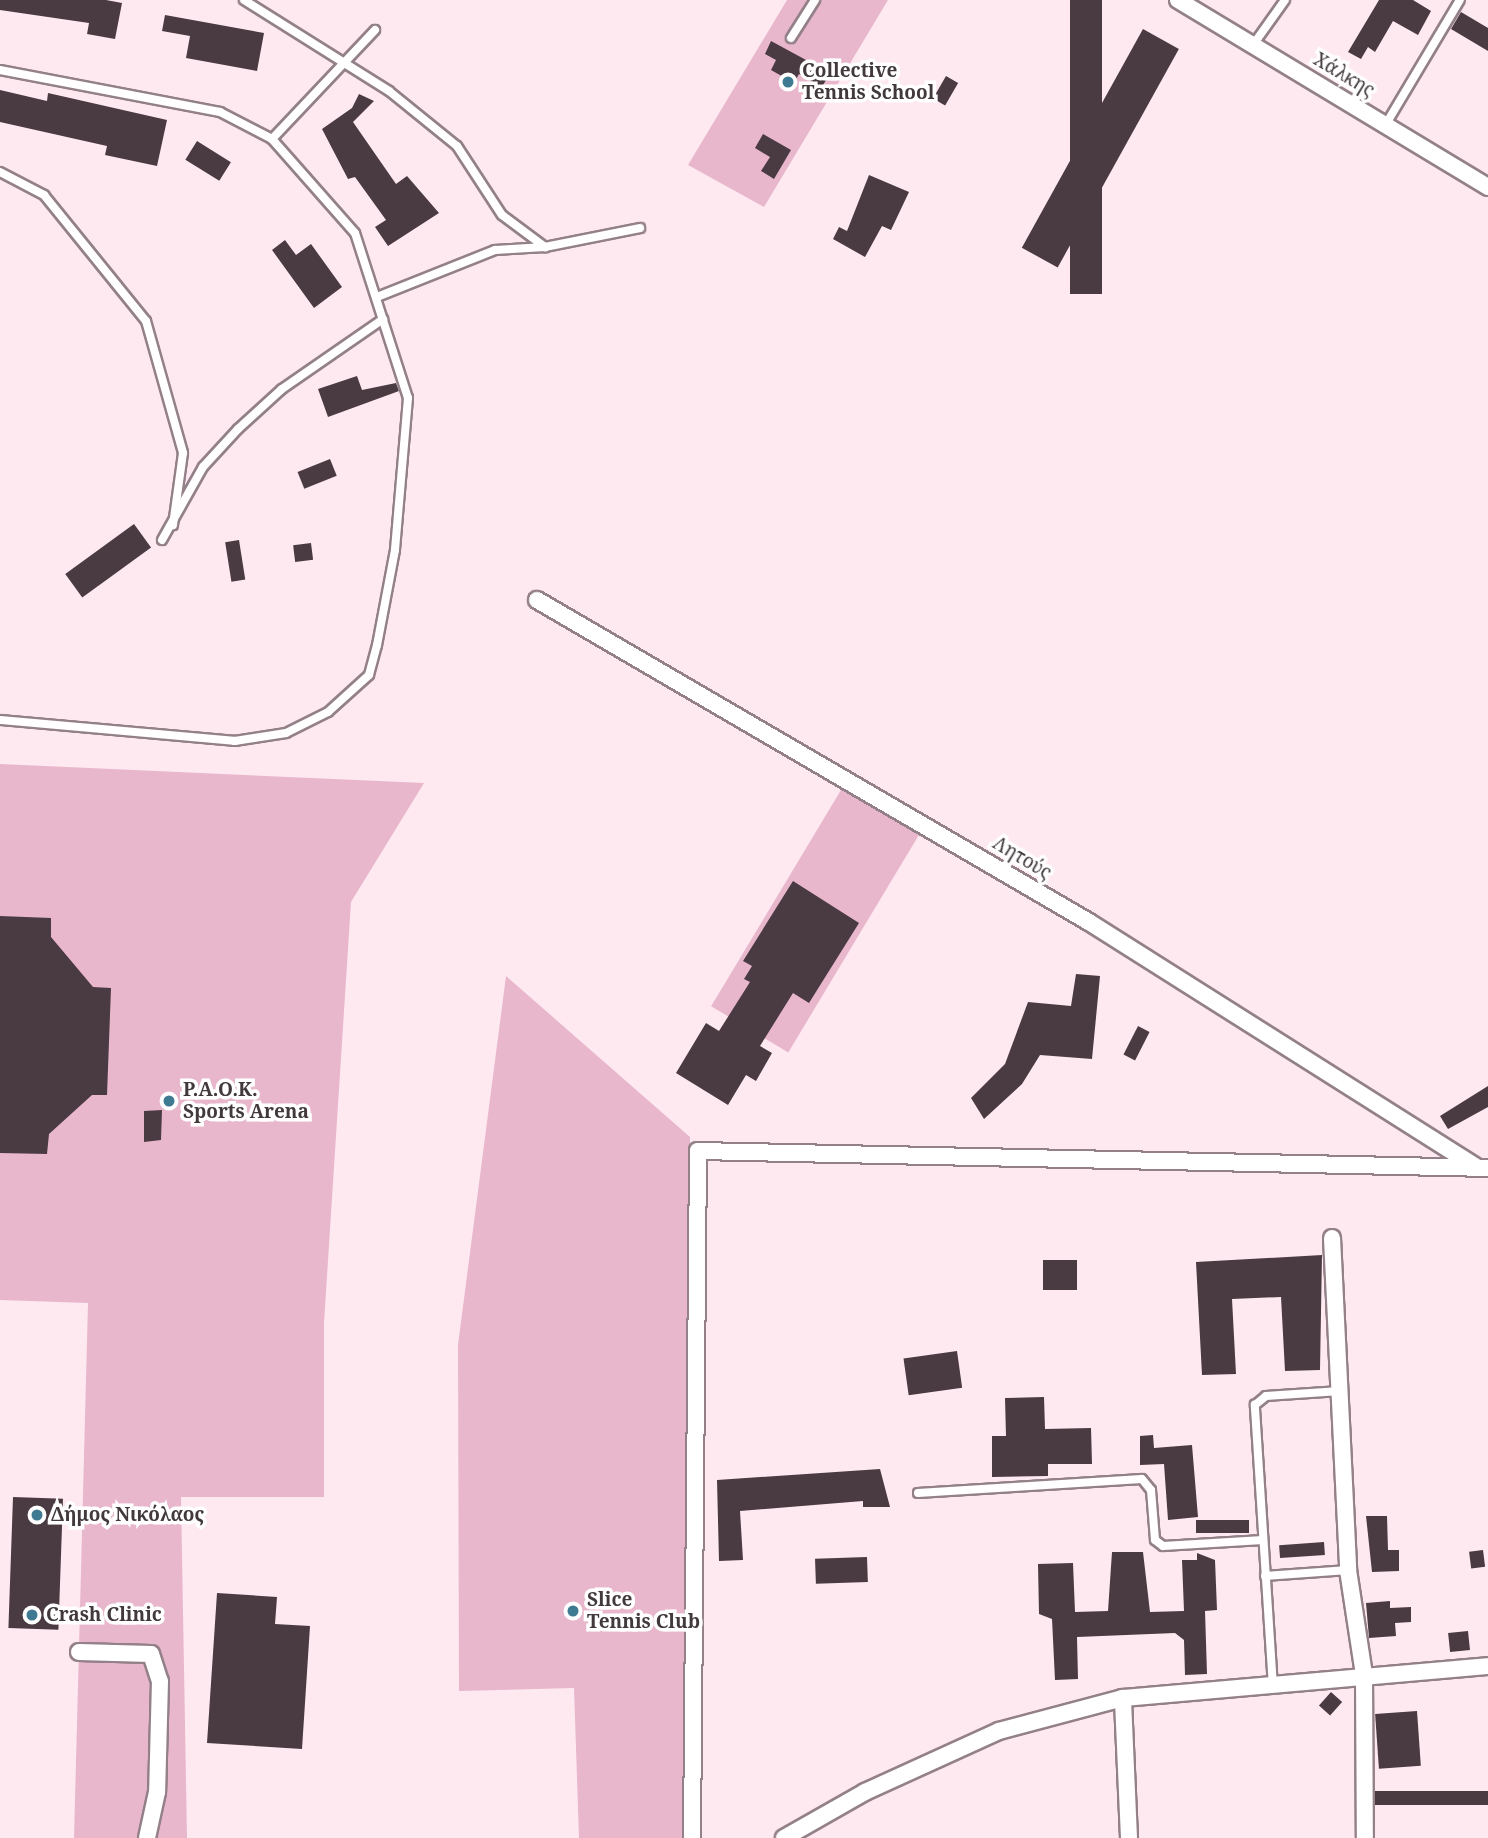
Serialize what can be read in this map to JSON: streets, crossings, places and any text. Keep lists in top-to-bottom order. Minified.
{"streets":{"street":["Χάλκης","Λητούς"]},"places":["Collective Tennis School","P.A.O.K. Sports Arena","Δήμος Νικόλαος","Slice Tennis Club","Crash Clinic"]}
